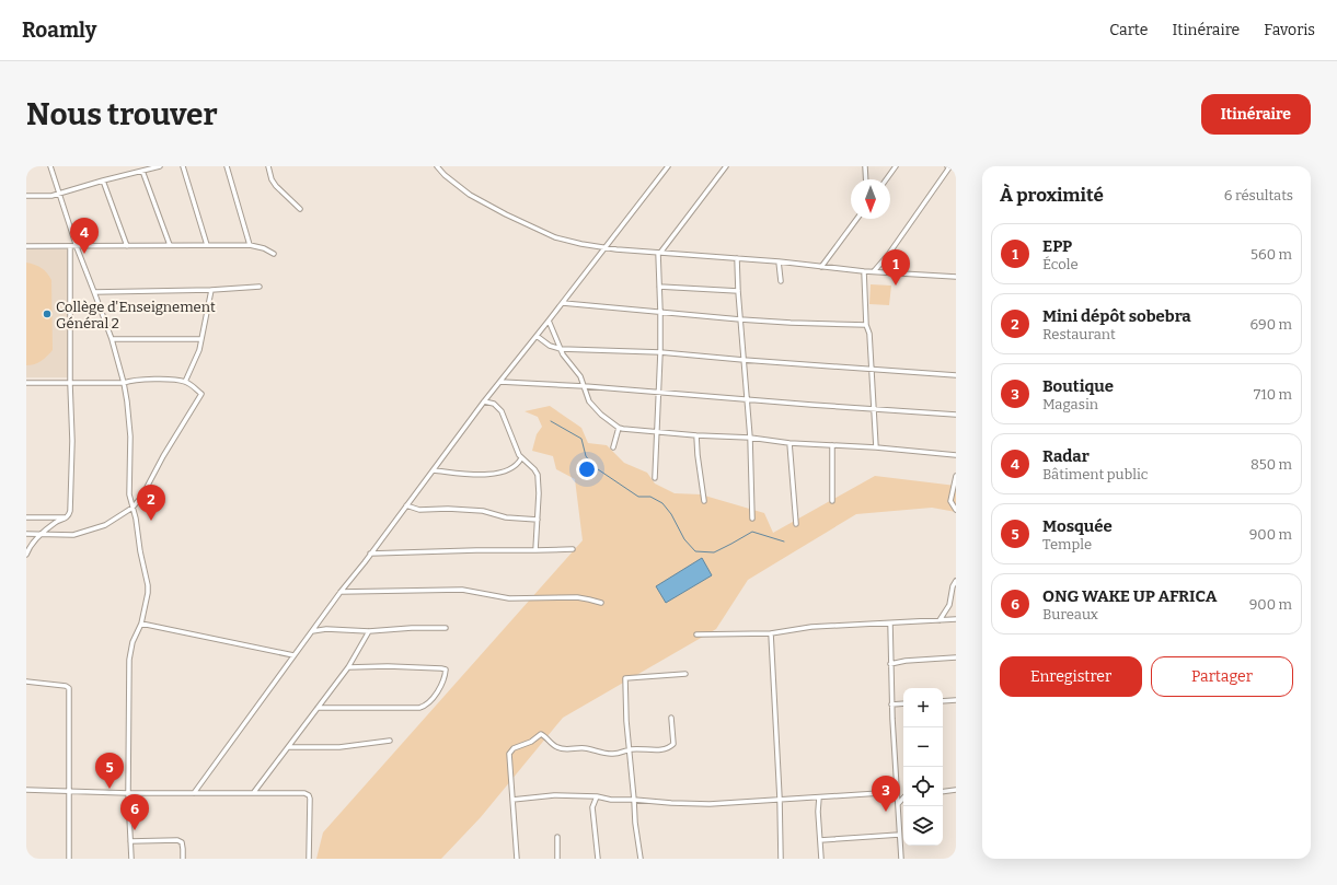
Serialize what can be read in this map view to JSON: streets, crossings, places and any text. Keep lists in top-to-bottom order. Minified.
{"places":["Collège d'Enseignement Général 2"],"north":"bottom","page":{"header":"Roamly","nav":["Carte","Itinéraire","Favoris"],"buttons":["Itinéraire",["Enregistrer","Partager"]],"title":"Nous trouver","heading":["À proximité","6 résultats"],"pins":["4","1","2","5","3","6"],"list":[{"mark":"1","name":"EPP","note":"École","value":"560 m"},{"mark":"2","name":"Mini dépôt sobebra","note":"Restaurant","value":"690 m"},{"mark":"3","name":"Boutique","note":"Magasin","value":"710 m"},{"mark":"4","name":"Radar","note":"Bâtiment public","value":"850 m"},{"mark":"5","name":"Mosquée","note":"Temple","value":"900 m"},{"mark":"6","name":"ONG WAKE UP AFRICA","note":"Bureaux","value":"900 m"}],"map_buttons":["+","−"]}}
